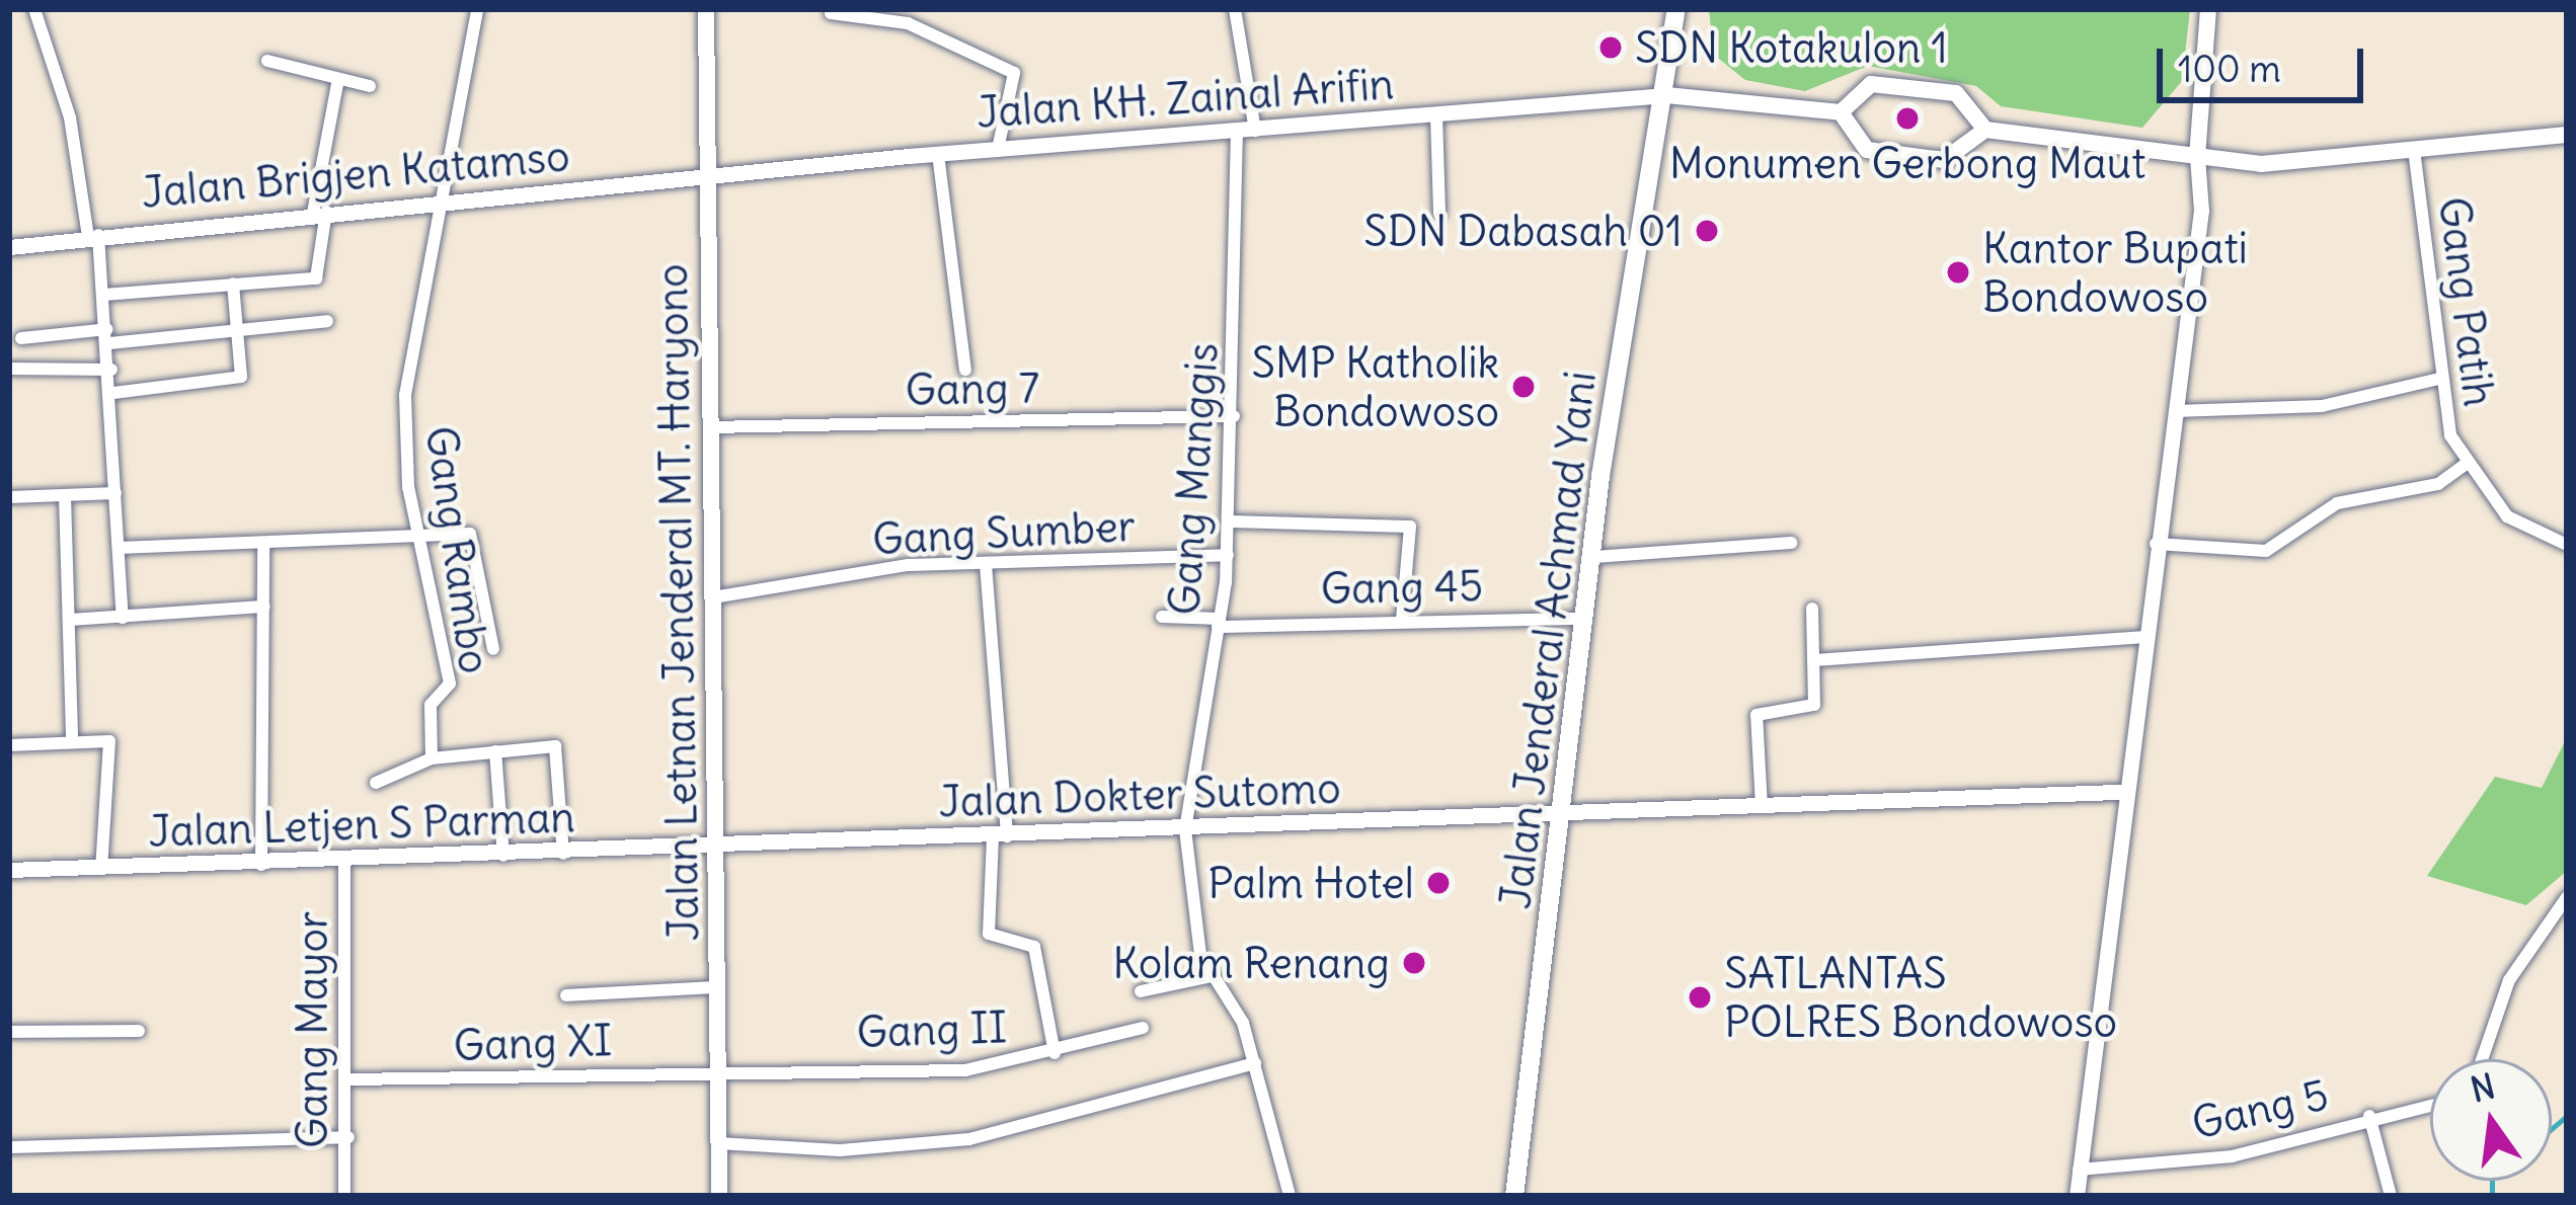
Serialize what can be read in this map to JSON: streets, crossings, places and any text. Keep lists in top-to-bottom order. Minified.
{"streets":{"main road":["Jalan Letnan Jenderal MT. Haryono","Jalan Jenderal Achmad Yani"],"street":["Jalan KH. Zainal Arifin","Jalan Brigjen Katamso","Gang Patih","Gang 7","Gang Manggis","Gang Sumber","Gang Rambo","Gang 45","Jalan Dokter Sutomo","Jalan Letjen S Parman","Gang Mayor","Gang II","Gang XI","Gang 5"]},"crossings":[["Jalan KH. Zainal Arifin","Jalan Brigjen Katamso"],["Jalan KH. Zainal Arifin","Gang Manggis"],["Jalan KH. Zainal Arifin","Jalan Letnan Jenderal MT. Haryono"],["Jalan KH. Zainal Arifin","Jalan Jenderal Achmad Yani"],["Jalan Brigjen Katamso","Gang Rambo"],["Jalan Brigjen Katamso","Jalan Letnan Jenderal MT. Haryono"],["Gang 7","Gang Manggis"],["Gang 7","Jalan Letnan Jenderal MT. Haryono"],["Gang Manggis","Gang Sumber"],["Gang Manggis","Gang 45"],["Gang Manggis","Jalan Dokter Sutomo"],["Gang Sumber","Jalan Letnan Jenderal MT. Haryono"],["Gang 45","Jalan Jenderal Achmad Yani"],["Jalan Letnan Jenderal MT. Haryono","Jalan Dokter Sutomo"],["Jalan Letnan Jenderal MT. Haryono","Jalan Letjen S Parman"],["Jalan Letnan Jenderal MT. Haryono","Gang II"],["Jalan Letnan Jenderal MT. Haryono","Gang XI"],["Jalan Jenderal Achmad Yani","Jalan Dokter Sutomo"],["Jalan Dokter Sutomo","Jalan Letjen S Parman"],["Jalan Letjen S Parman","Gang Mayor"],["Gang Mayor","Gang XI"],["Gang II","Gang XI"]],"places":["SDN Kotakulon 1","Monumen Gerbong Maut","SDN Dabasah 01","Kantor Bupati Bondowoso","SMP Katholik Bondowoso","Palm Hotel","Kolam Renang","SATLANTAS POLRES Bondowoso"],"scale_bar":"100 m","north":"top"}
